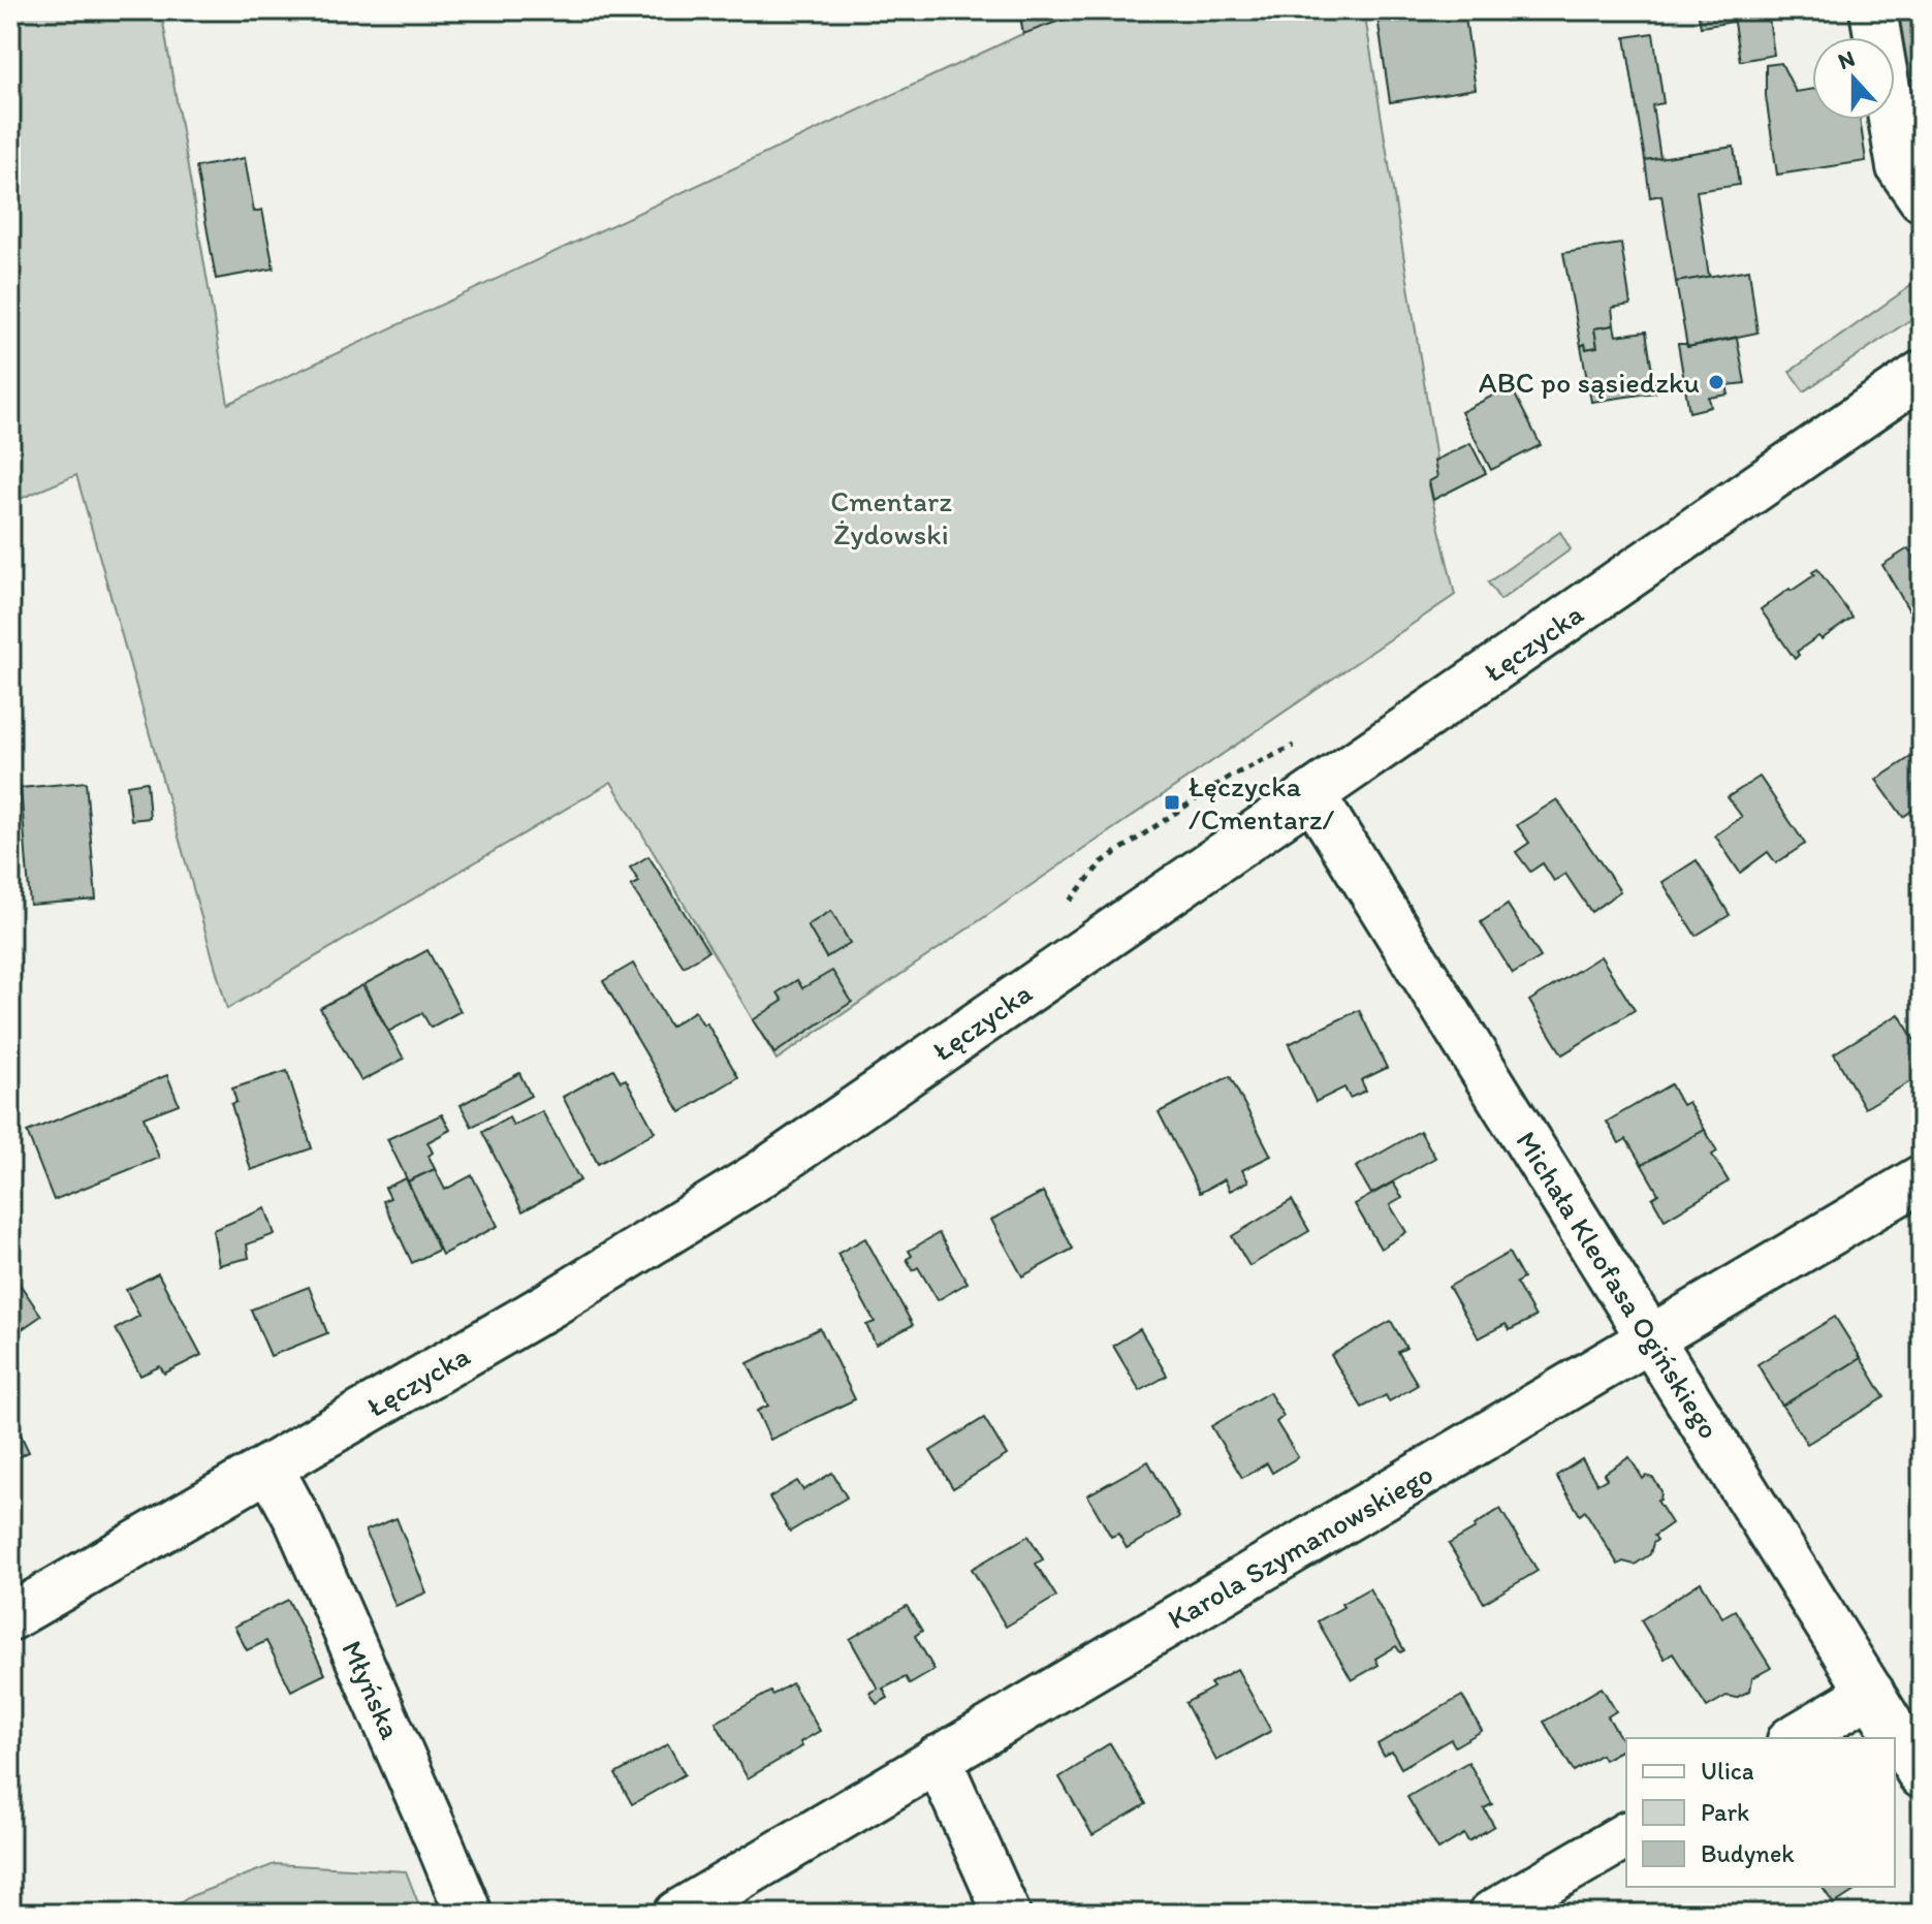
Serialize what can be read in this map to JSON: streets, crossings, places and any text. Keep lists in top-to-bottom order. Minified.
{"streets":{"street":["Łęczycka","Michała Kleofasa Ogińskiego","Karola Szymanowskiego","Młyńska"]},"crossings":[["Łęczycka","Michała Kleofasa Ogińskiego"],["Łęczycka","Młyńska"],["Michała Kleofasa Ogińskiego","Karola Szymanowskiego"]],"parks":["Cmentarz Żydowski"],"places":{"other":["ABC po sąsiedzku"],"transit":["Łęczycka /Cmentarz/"]},"legend":["Ulica","Park","Budynek"],"north":"top"}
